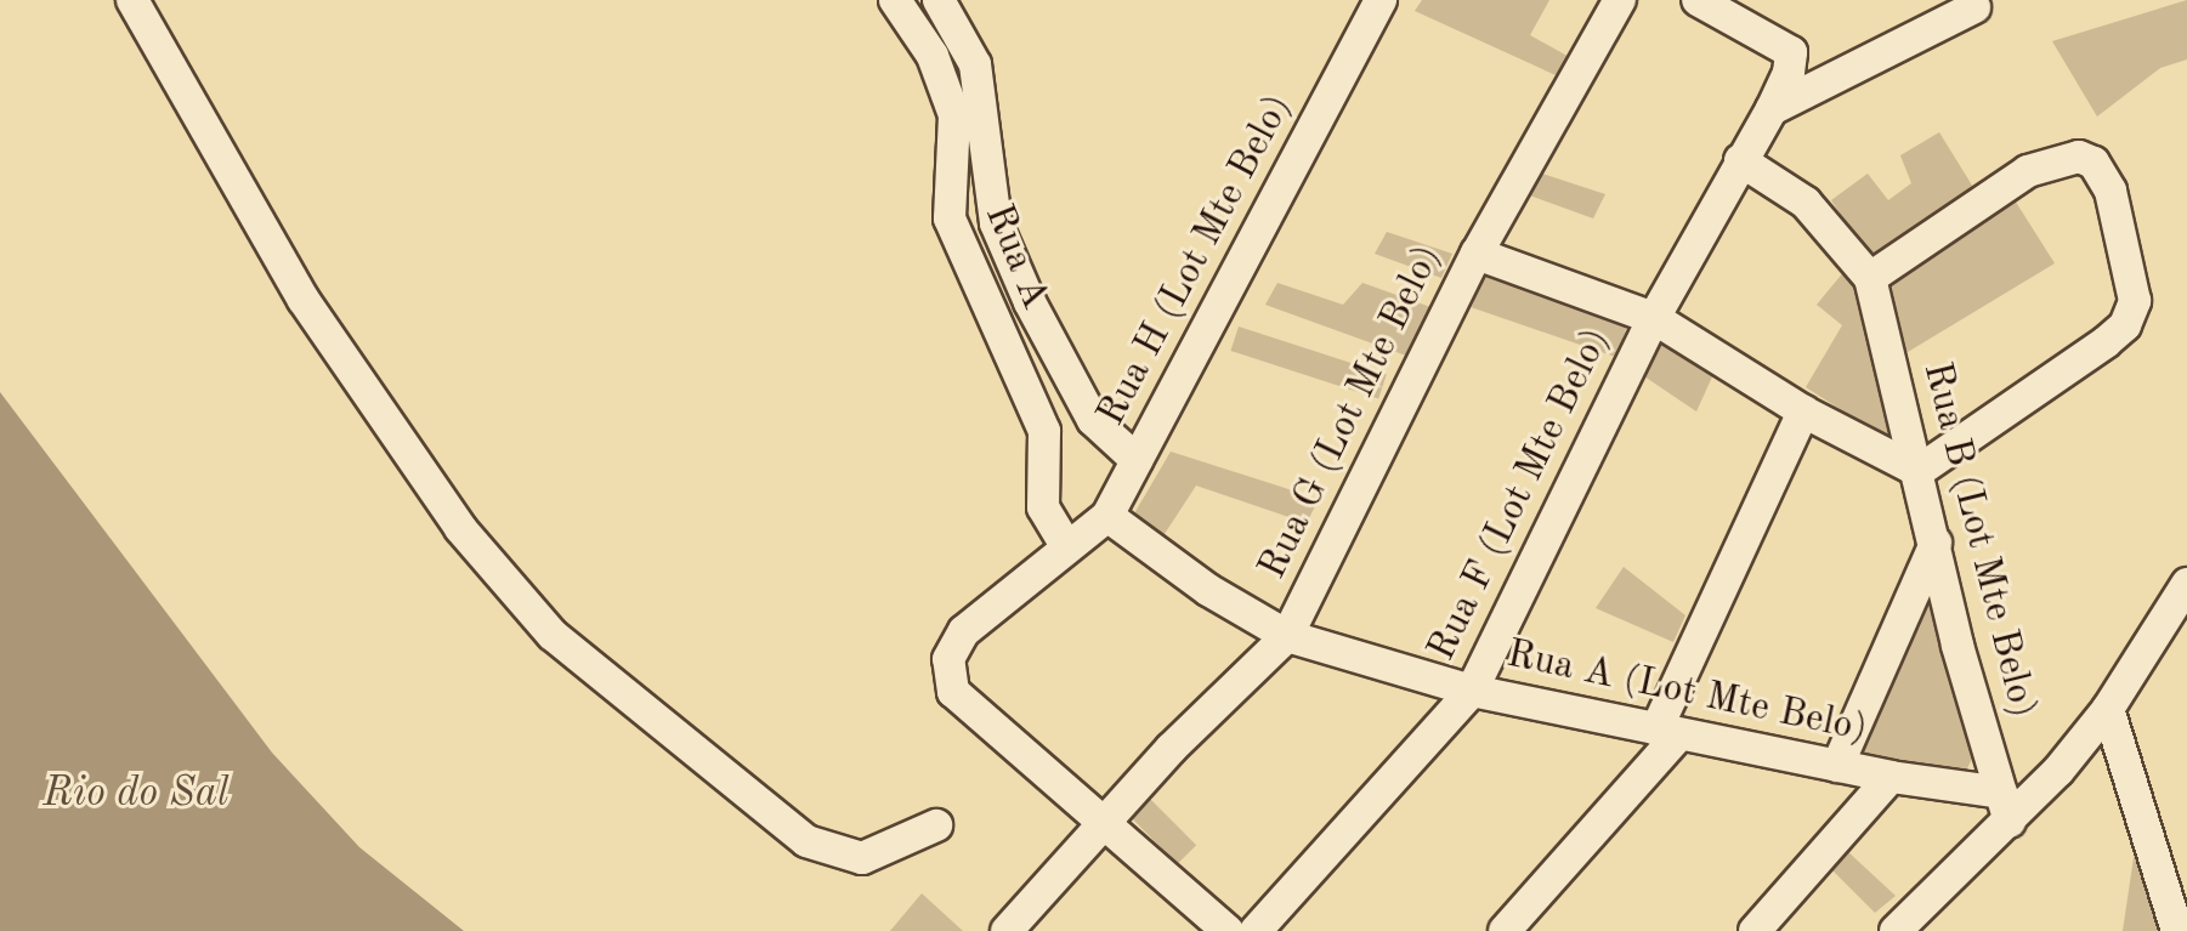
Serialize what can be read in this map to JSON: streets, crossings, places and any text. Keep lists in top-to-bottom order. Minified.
{"streets":{"street":["Rua A","Rua H (Lot Mte Belo)","Rua G (Lot Mte Belo)","Rua F (Lot Mte Belo)","Rua B (Lot Mte Belo)","Rua A (Lot Mte Belo)"]},"crossings":[["Rua A","Rua H (Lot Mte Belo)"],["Rua H (Lot Mte Belo)","Rua G (Lot Mte Belo)"],["Rua H (Lot Mte Belo)","Rua A (Lot Mte Belo)"],["Rua G (Lot Mte Belo)","Rua A (Lot Mte Belo)"],["Rua F (Lot Mte Belo)","Rua A (Lot Mte Belo)"],["Rua B (Lot Mte Belo)","Rua A (Lot Mte Belo)"]],"water":["Rio do Sal"]}
